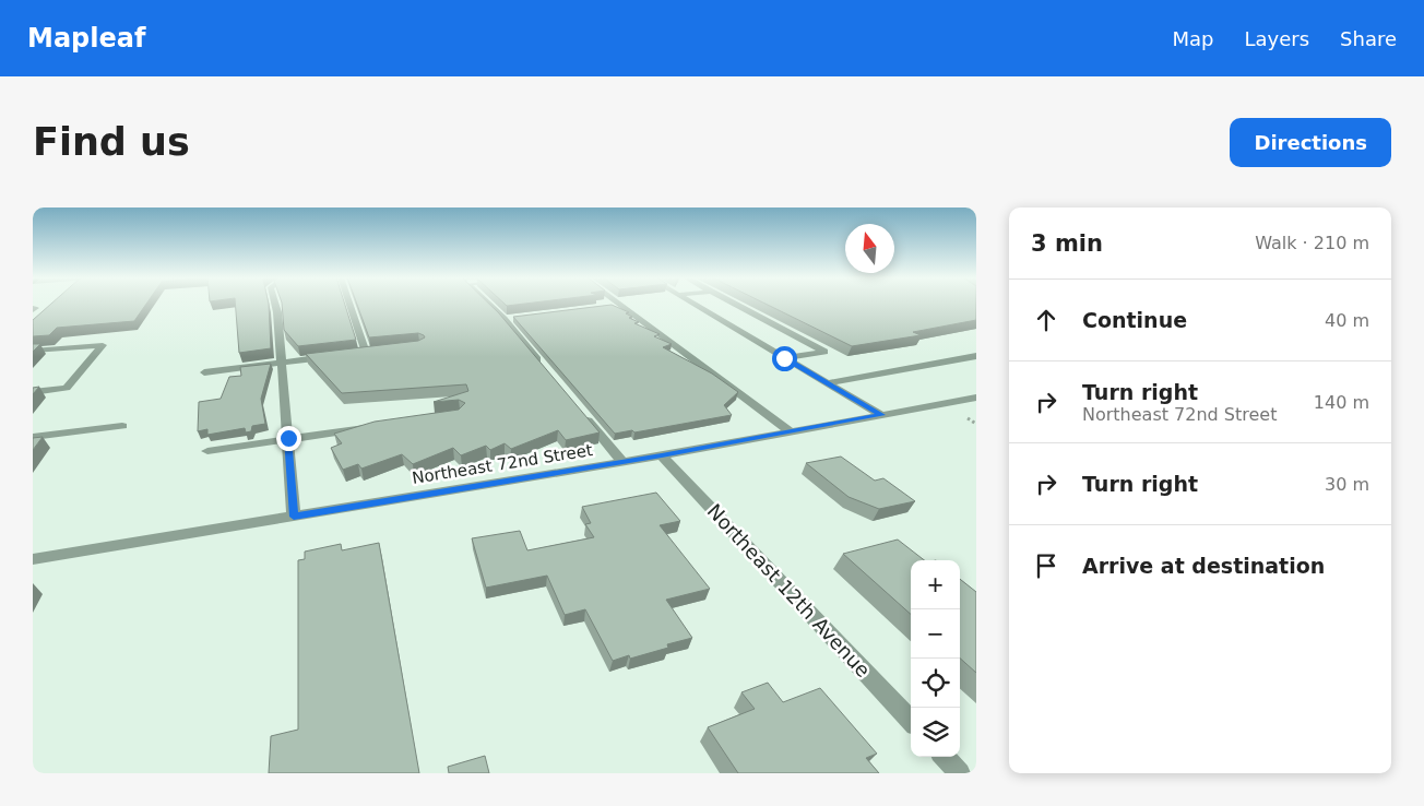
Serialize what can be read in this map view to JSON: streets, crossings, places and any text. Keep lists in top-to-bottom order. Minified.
{"streets":{"street":["Northeast 72nd Street","Northeast 12th Avenue"]},"crossings":[["Northeast 72nd Street","Northeast 12th Avenue"]],"north":"top","page":{"header":"Mapleaf","nav":["Map","Layers","Share"],"buttons":"Directions","title":"Find us","heading":["3 min","Walk · 210 m"],"list":[["Continue","40 m"],["Turn right","Northeast 72nd Street","140 m"],["Turn right","30 m"],"Arrive at destination"],"map_buttons":["+","−"]}}
